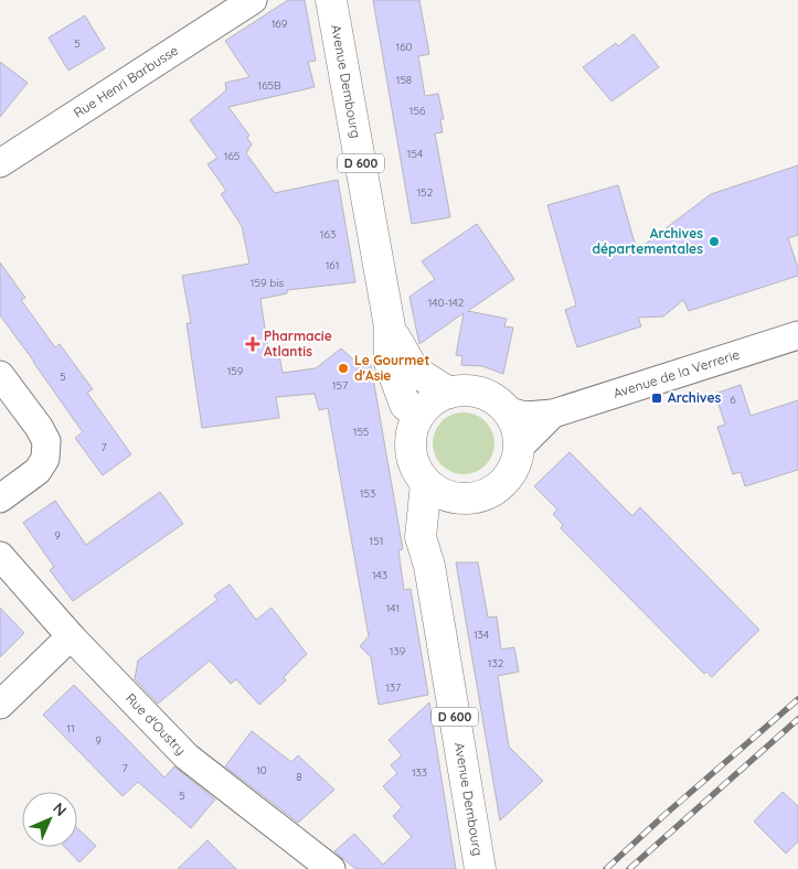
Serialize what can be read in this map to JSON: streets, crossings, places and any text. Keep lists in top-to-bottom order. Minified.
{"streets":{"main road":["Avenue Dembourg","D 600"],"street":["Rue Henri Barbusse","Avenue de la Verrerie","Rue d'Oustry"]},"crossings":[["Avenue Dembourg","Avenue de la Verrerie"]],"places":{"other":["Archives départementales","Le Gourmet d'Asie"],"health":["Pharmacie Atlantis"],"transit":["Archives"]},"house_numbers":["169","5","160","158","165B","156","154","165","152","163","161","159 bis","140-142","159","5","157","6","155","7","153","9","151","143","141","134","139","132","137","11","9","7","10","133","8","5"],"north":"top right"}
